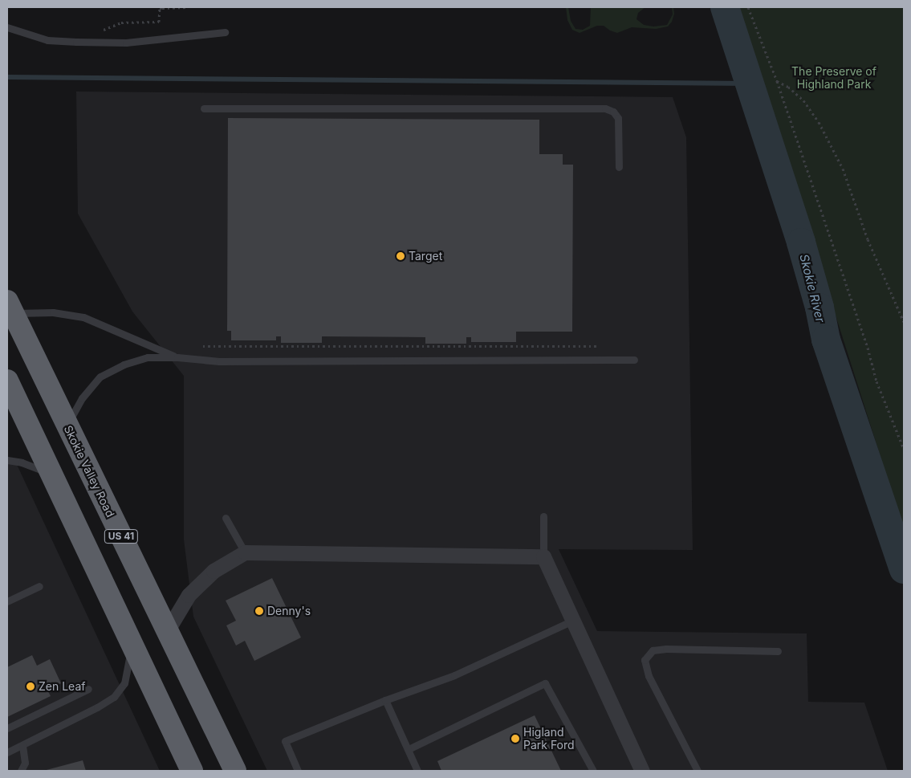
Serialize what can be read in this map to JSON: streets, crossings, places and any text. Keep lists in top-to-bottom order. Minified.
{"streets":{"highway":["Skokie Valley Road","US 41"]},"water":["Skokie River"],"parks":["The Preserve of Highland Park"],"places":["Target","Denny's","Zen Leaf","Higland Park Ford"]}
